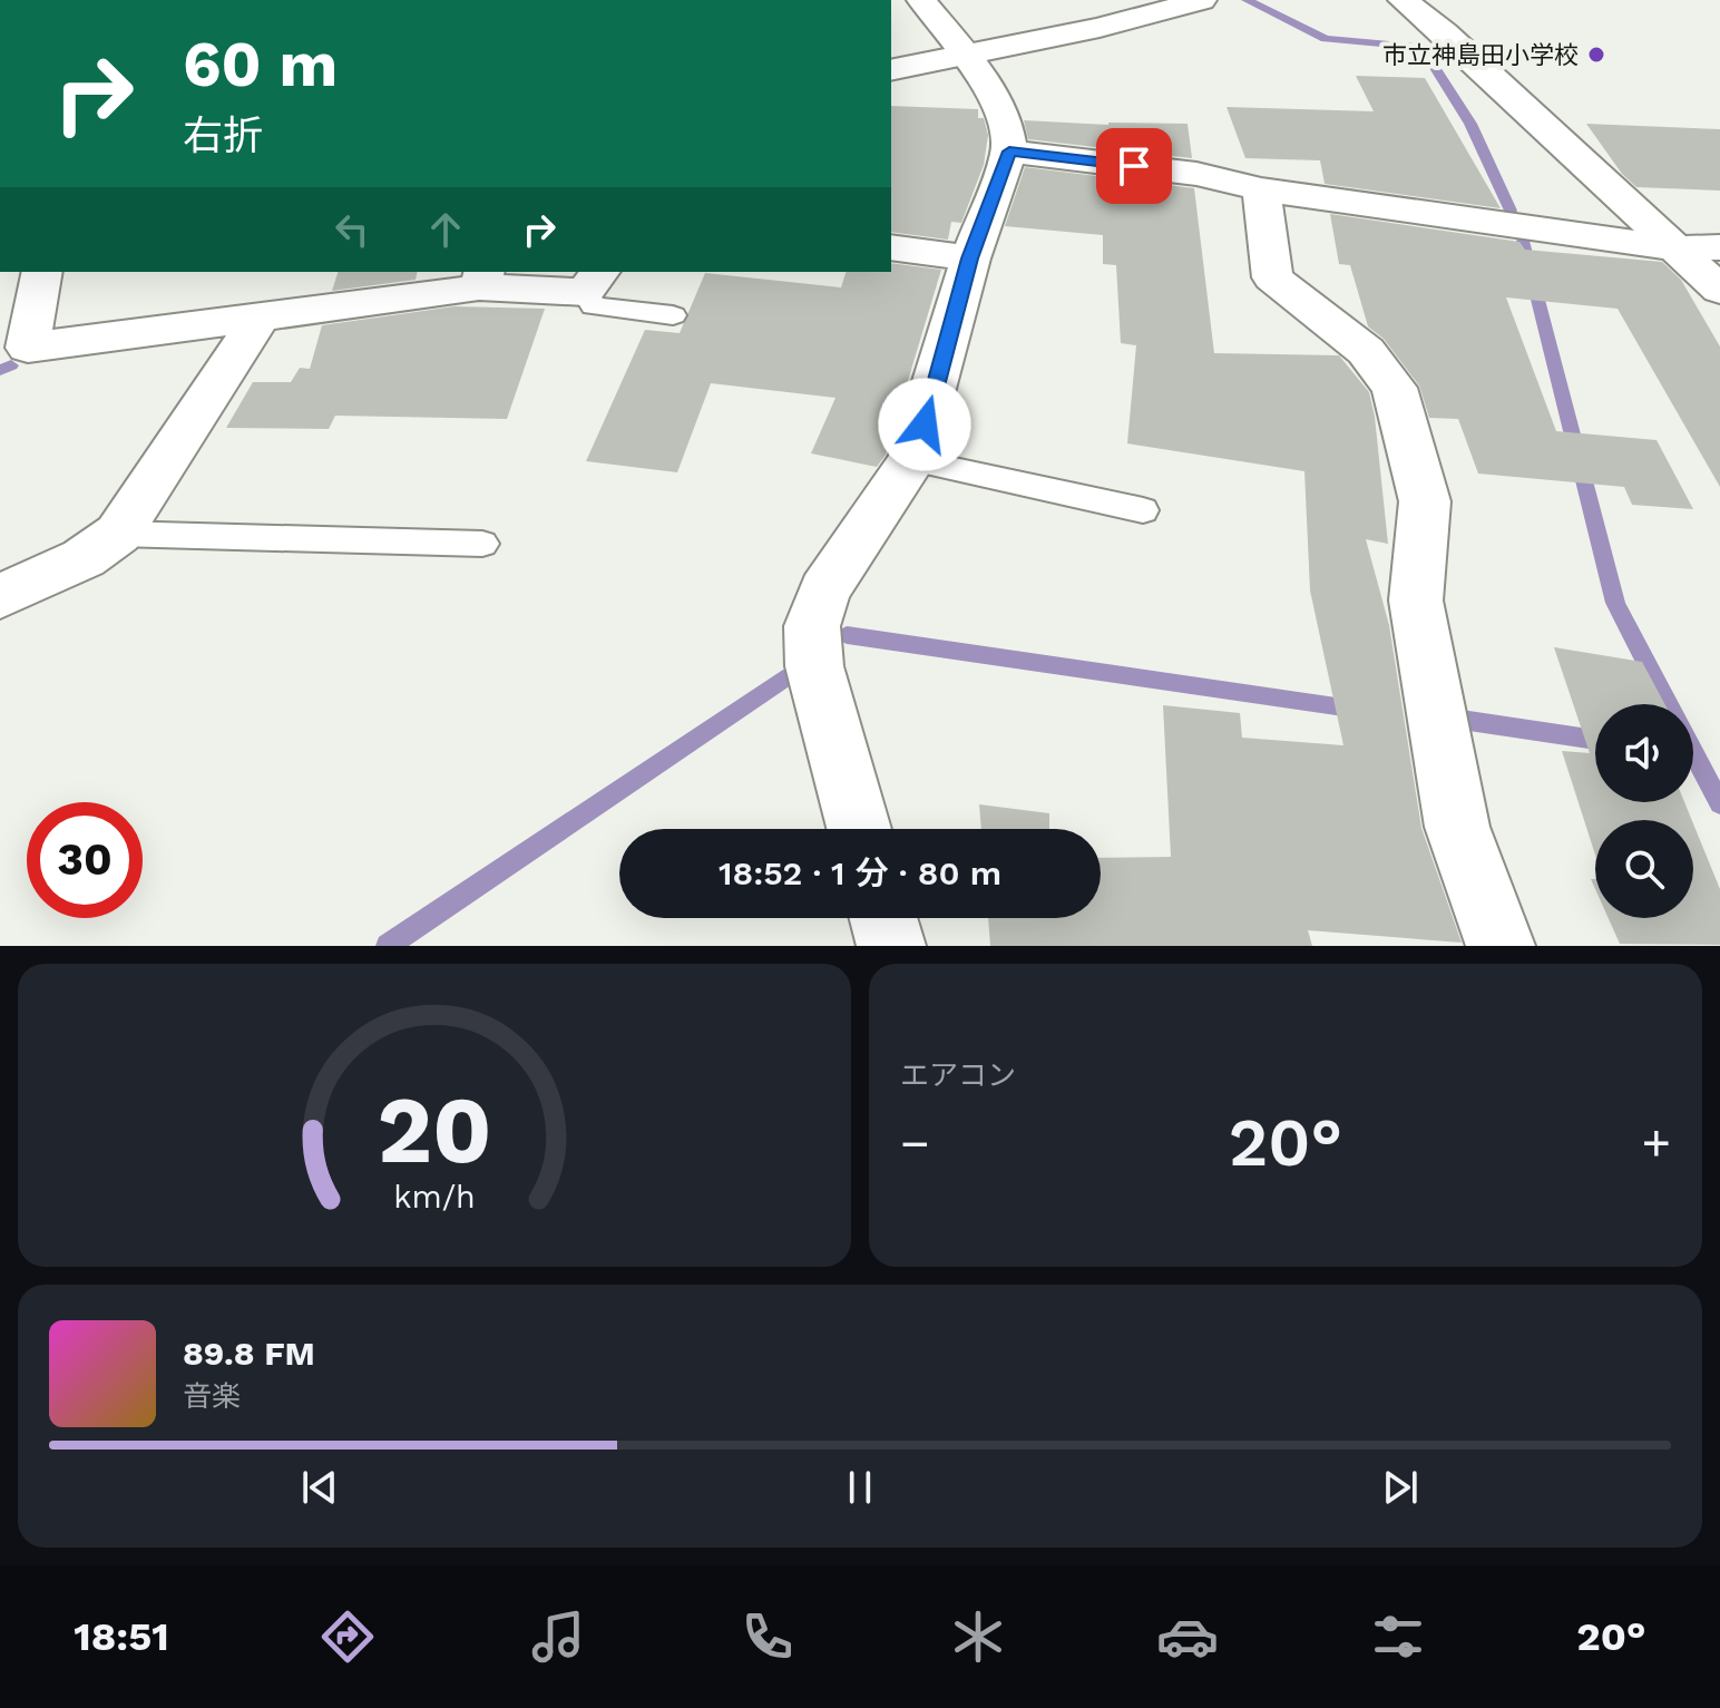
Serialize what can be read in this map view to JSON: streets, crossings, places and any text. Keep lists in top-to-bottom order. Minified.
{"places":["市立神島田小学校"],"page":{"turn":["60 m","右折"],"limit":"30","trip":"18:52 · 1 分 · 80 m","tile":"エアコン","heat":["−","20°","+"],"song":["89.8 FM","音楽"],"tabs":["18:51","20°"],"gauge":["20","km/h"]}}
